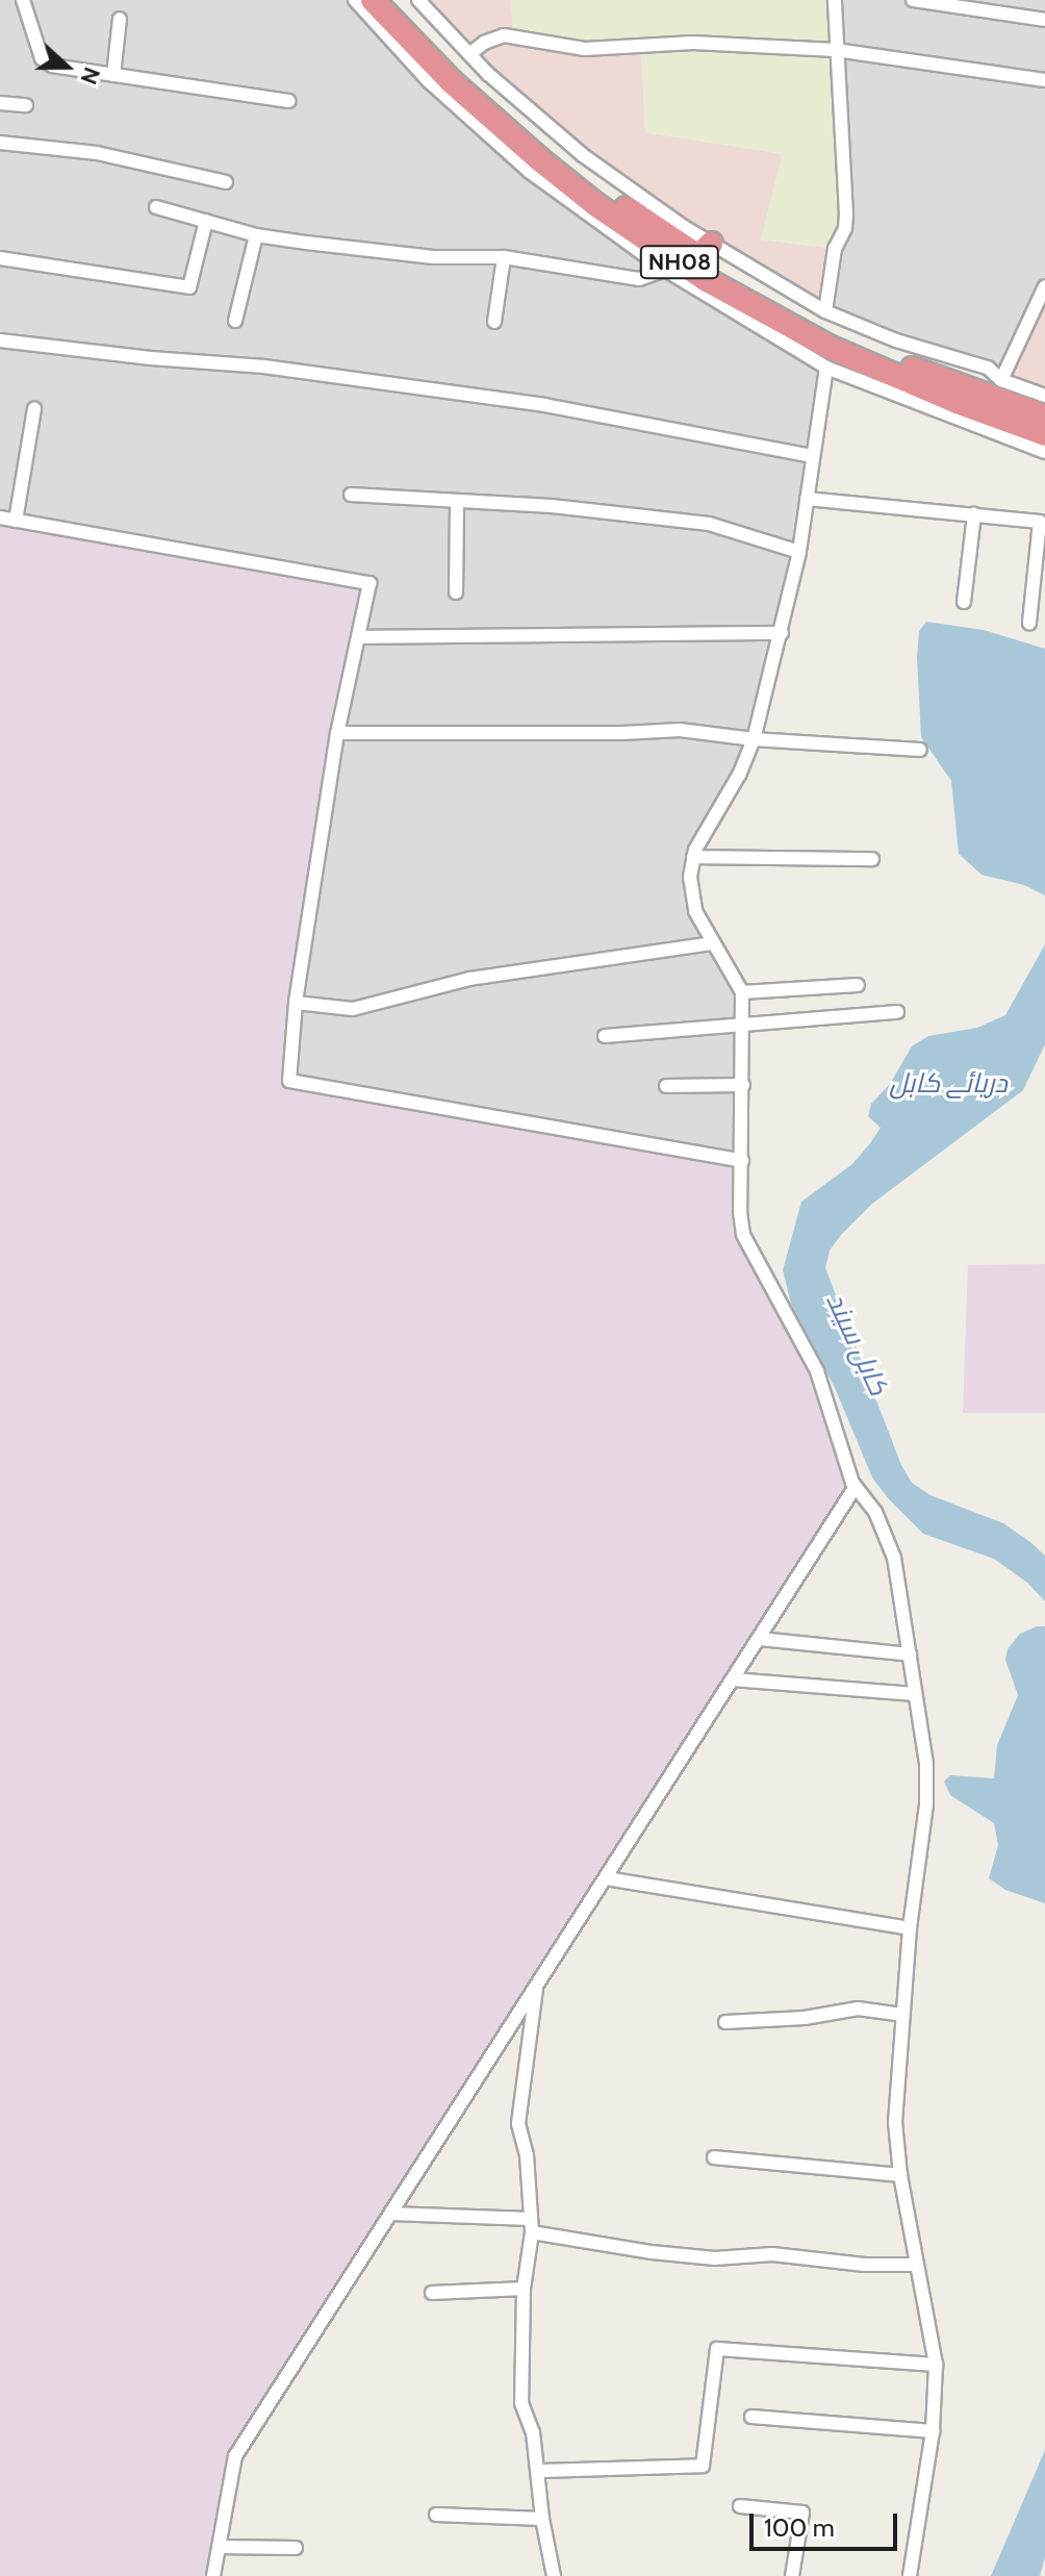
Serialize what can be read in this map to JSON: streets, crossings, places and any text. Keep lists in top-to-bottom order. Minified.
{"streets":{"highway":["NH08"]},"water":["دریائے کابل","کابل سيند"],"scale_bar":"100 m","north":"right"}
